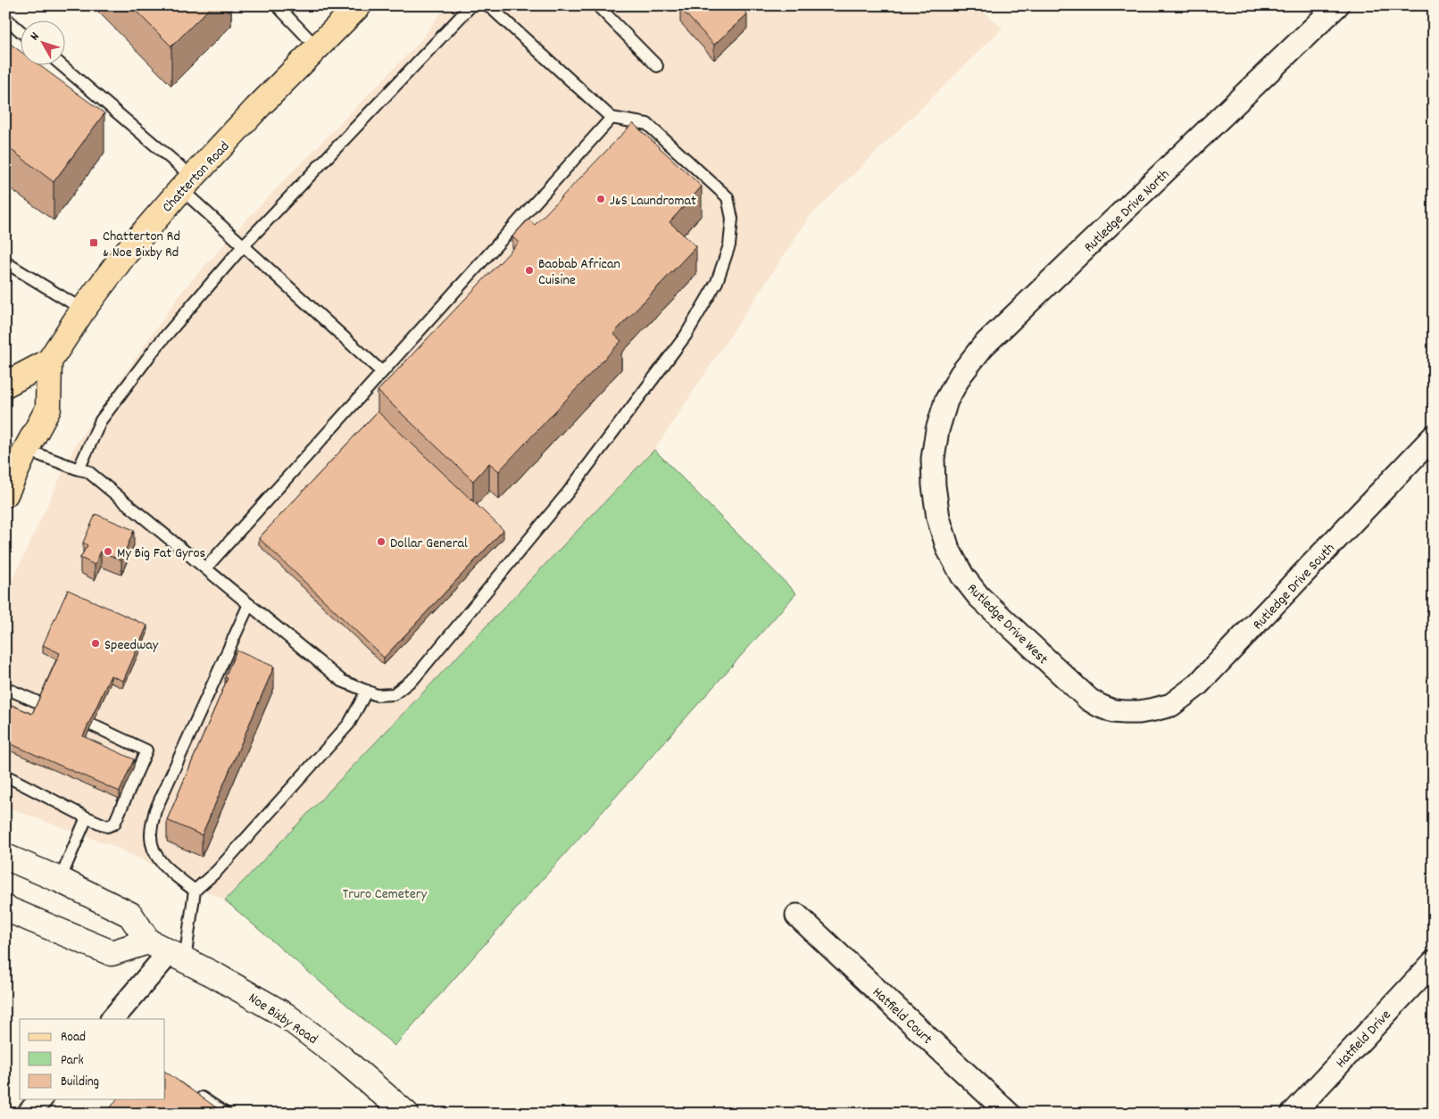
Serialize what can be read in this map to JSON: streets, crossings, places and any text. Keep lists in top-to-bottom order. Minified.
{"streets":{"main road":["Chatterton Road"],"street":["Rutledge Drive North","Rutledge Drive South","Rutledge Drive West","Hatfield Court","Noe Bixby Road","Hatfield Drive"]},"crossings":[["Rutledge Drive North","Rutledge Drive West"],["Rutledge Drive South","Rutledge Drive West"]],"parks":["Truro Cemetery"],"places":{"other":["J&S Laundromat","Baobab African Cuisine","Dollar General","My Big Fat Gyros","Speedway"],"transit":["Chatterton Rd & Noe Bixby Rd"]},"legend":["Road","Park","Building"],"north":"top left"}
